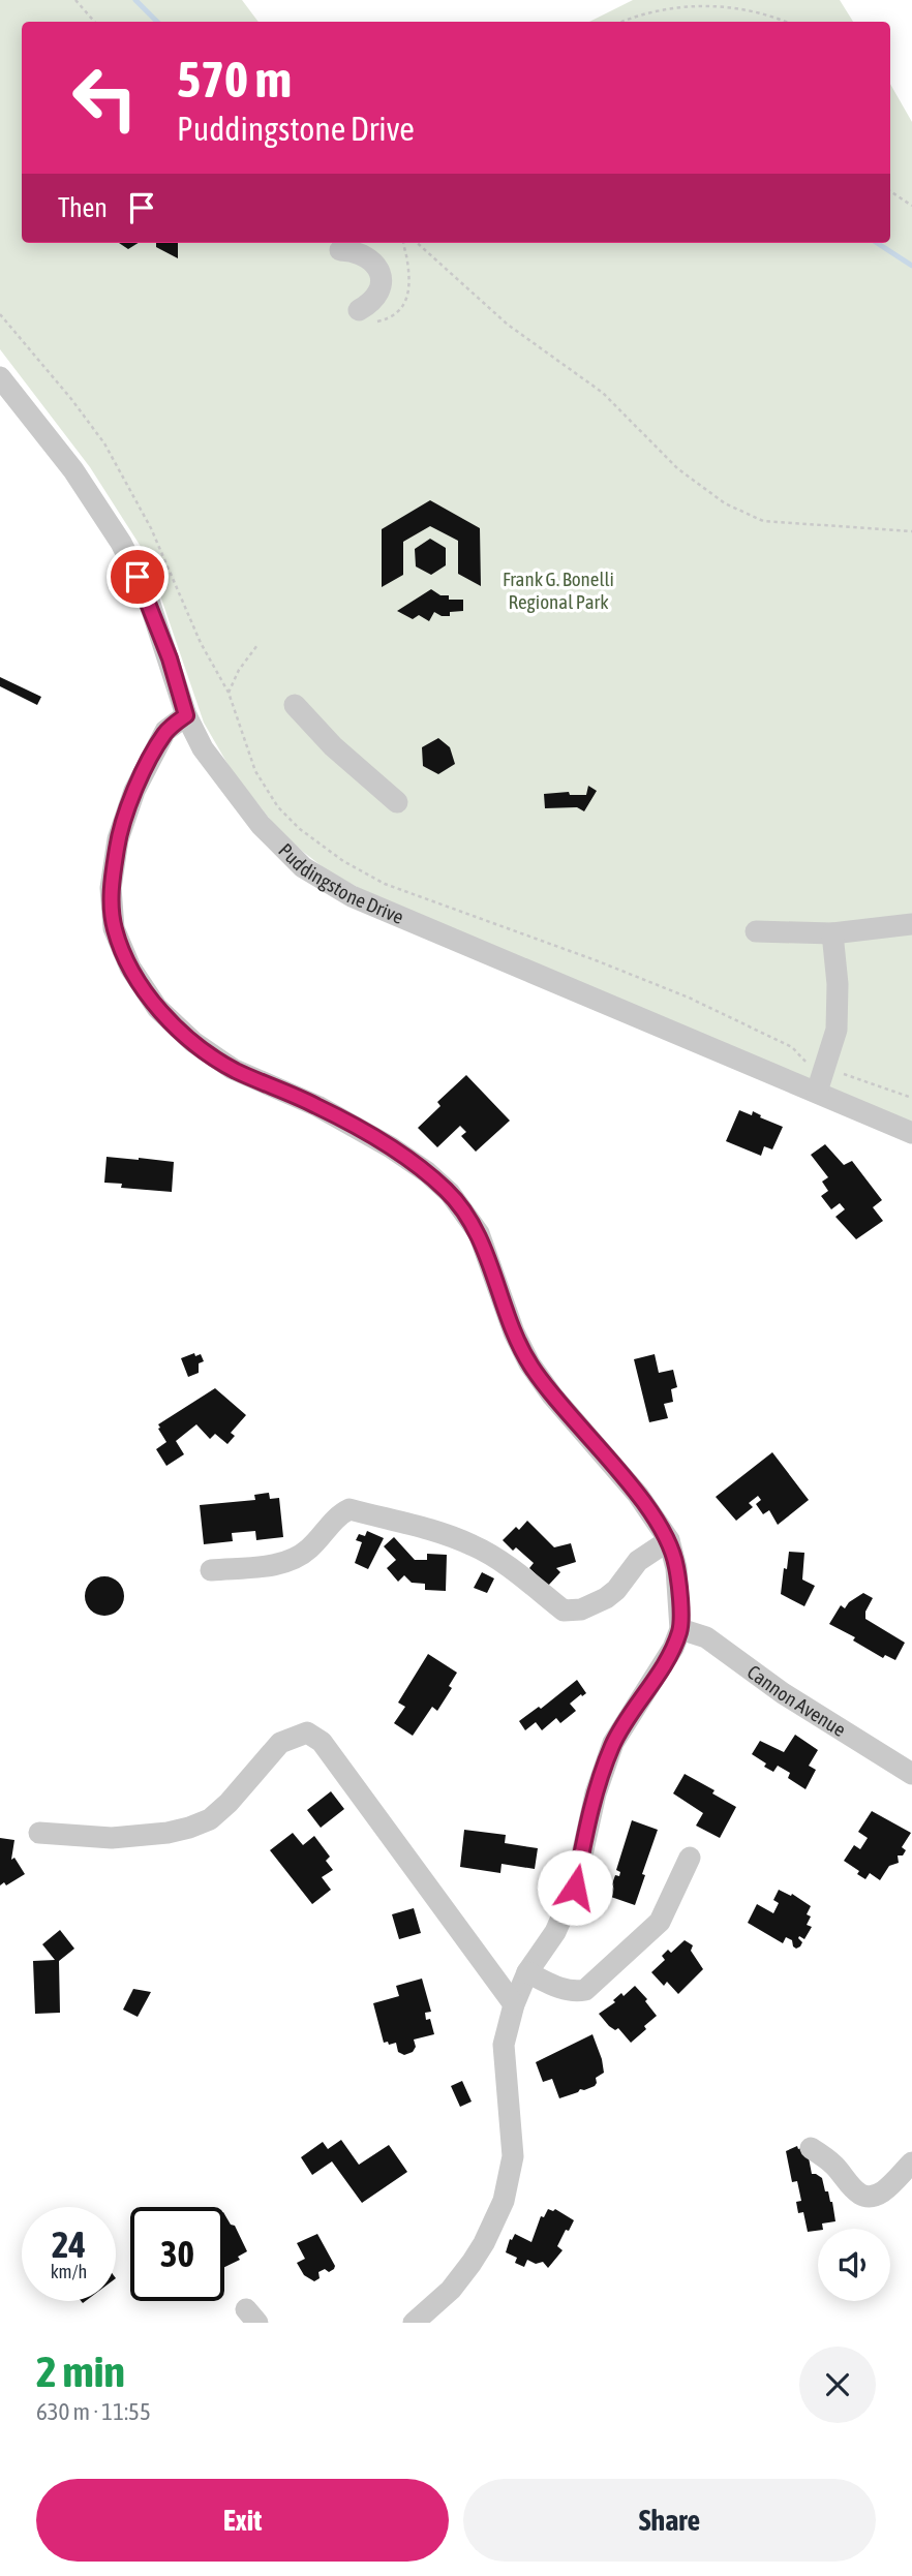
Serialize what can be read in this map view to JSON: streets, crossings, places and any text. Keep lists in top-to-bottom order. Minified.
{"streets":{"street":["Puddingstone Drive","Cannon Avenue"]},"parks":["Frank G. Bonelli Regional Park"],"page":{"turn":["570 m","Puddingstone Drive"],"then":"Then","speed":"24 km/h","limit":"30","heading":["2 min","630 m · 11:55"],"buttons":["Exit","Share"]}}
